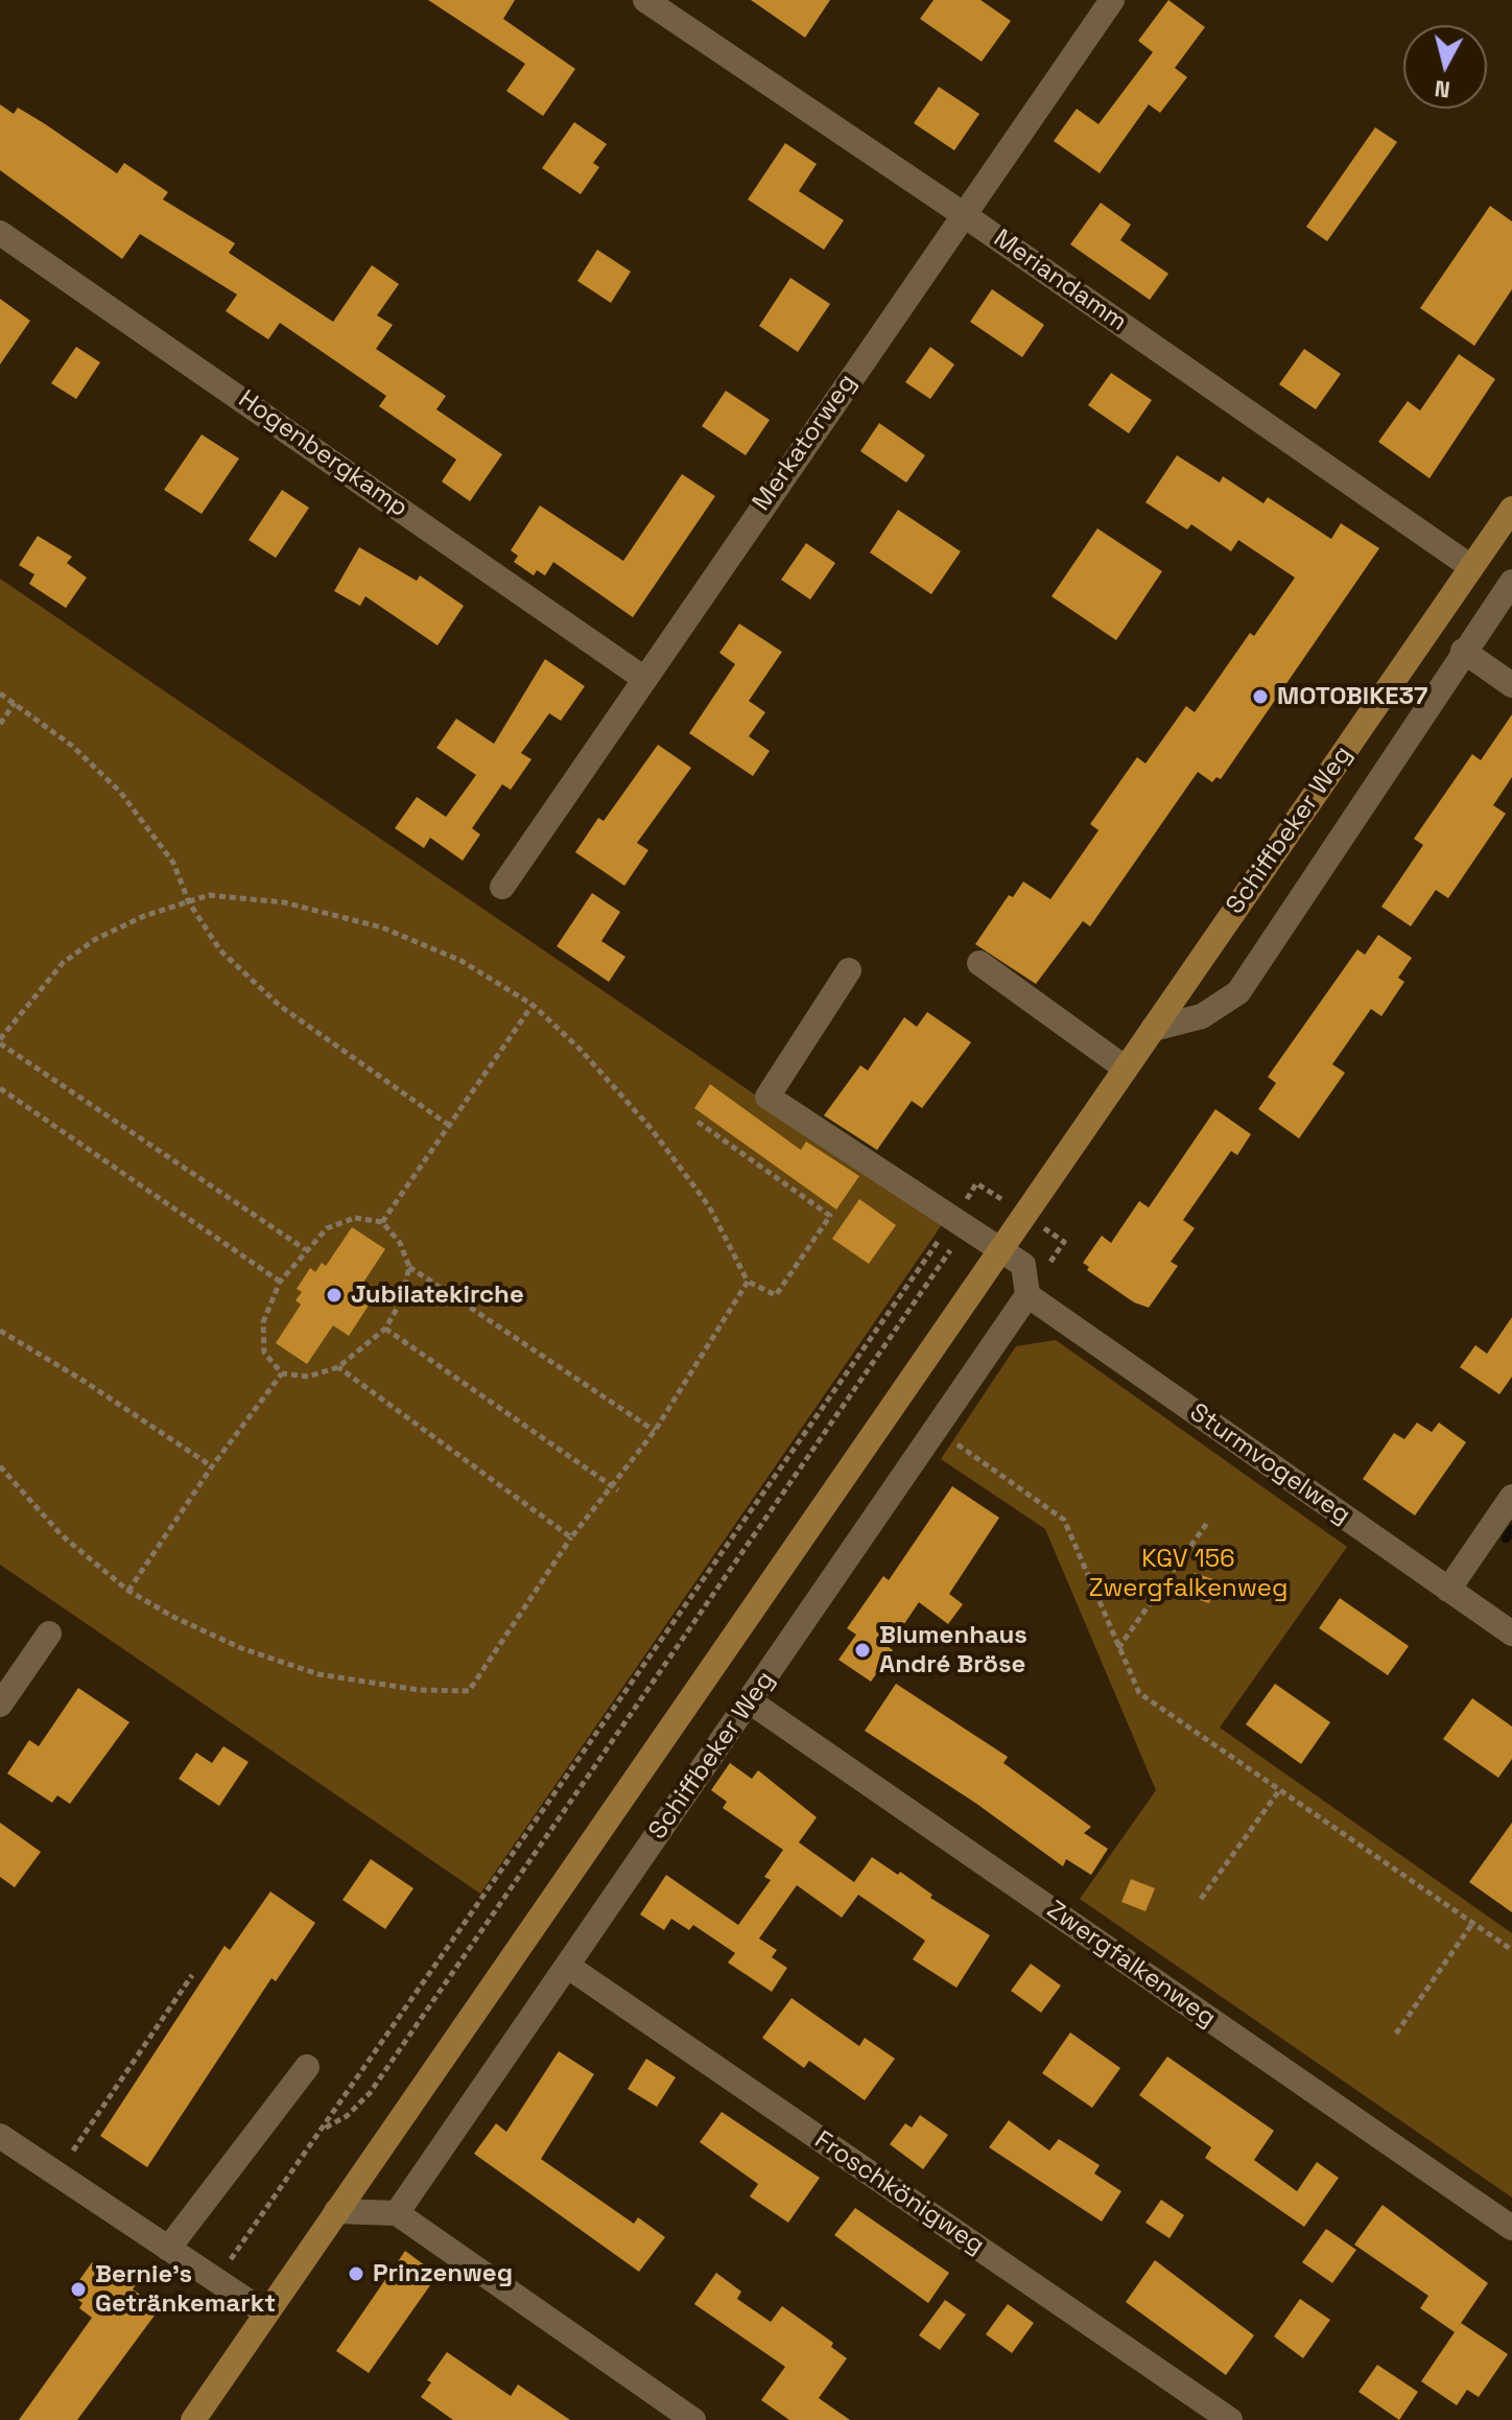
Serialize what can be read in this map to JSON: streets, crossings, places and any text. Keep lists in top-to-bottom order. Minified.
{"streets":{"main road":["Schiffbeker Weg"],"street":["Meriandamm","Merkatorweg","Hogenbergkamp","Sturmvogelweg","Zwergfalkenweg","Froschkönigweg"]},"crossings":[["Meriandamm","Merkatorweg"],["Meriandamm","Schiffbeker Weg"],["Merkatorweg","Hogenbergkamp"],["Schiffbeker Weg","Sturmvogelweg"],["Schiffbeker Weg","Zwergfalkenweg"],["Schiffbeker Weg","Froschkönigweg"]],"parks":["KGV 156 Zwergfalkenweg"],"places":["MOTOBIKE37","Jubilatekirche","Blumenhaus André Bröse","Prinzenweg","Bernie's Getränkemarkt"],"north":"bottom"}
